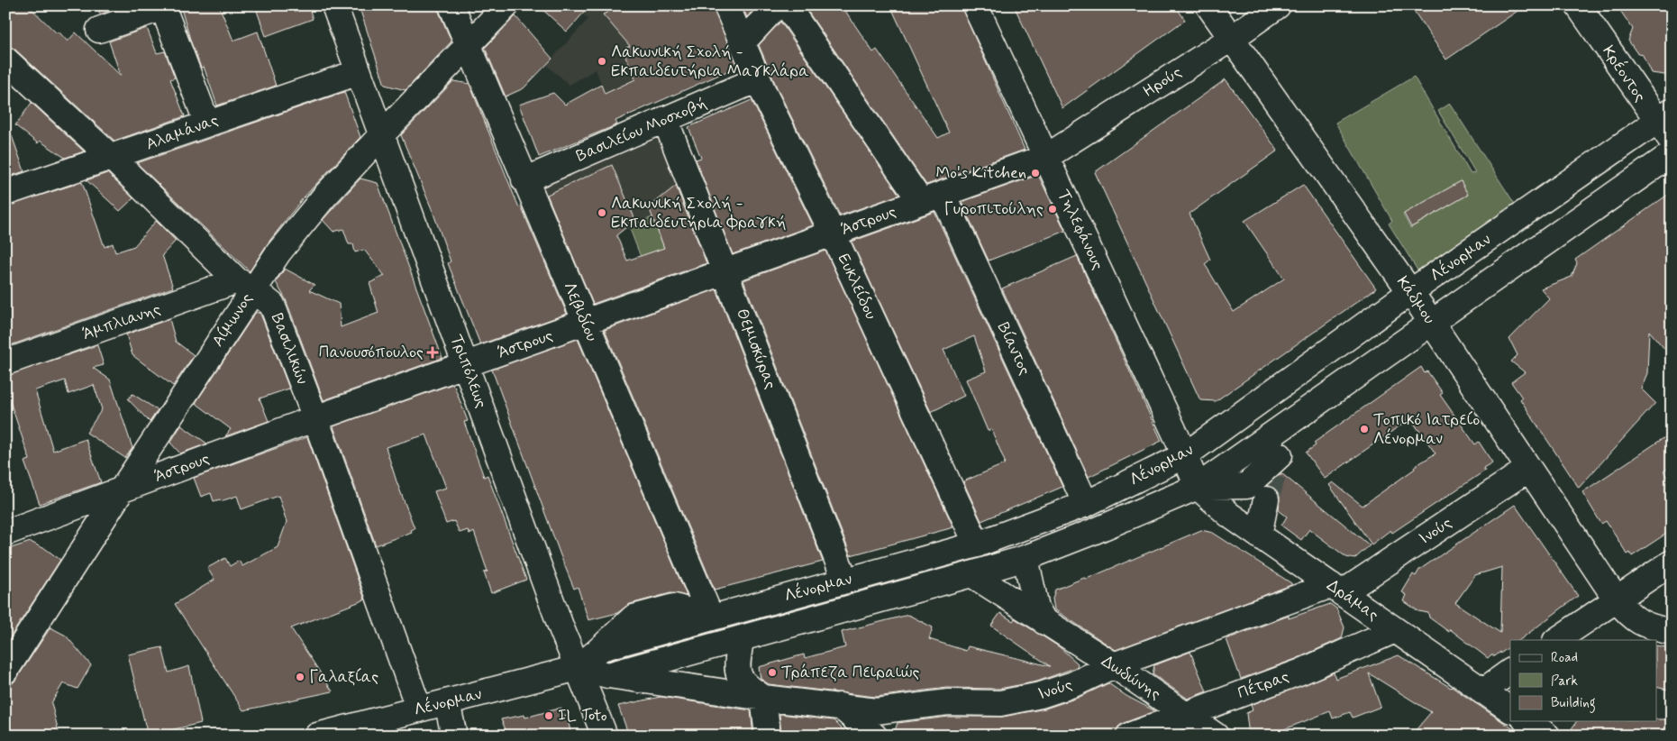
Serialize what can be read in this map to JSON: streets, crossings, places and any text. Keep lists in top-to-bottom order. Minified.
{"streets":{"street":["Κρέοντος","Ηρούς","Βασιλείου Μοσχοβή","Αλαμάνας","Άστρους","Τηλεφάνους","Λένορμαν","Ευκλείδου","Κάδμου","Λεβιδίου","Αίμωνος","Άμπλιανης","Βασιλικών","Θεμισκύρας","Βίαντος","Τριπόλεως","Ινούς","Δράμας","Δωδώνης","Πέτρας"]},"crossings":[["Κρέοντος","Λένορμαν"],["Ηρούς","Άστρους"],["Ηρούς","Τηλεφάνους"],["Ηρούς","Κάδμου"],["Βασιλείου Μοσχοβή","Ευκλείδου"],["Βασιλείου Μοσχοβή","Λεβιδίου"],["Βασιλείου Μοσχοβή","Θεμισκύρας"],["Αλαμάνας","Βασιλικών"],["Αλαμάνας","Τριπόλεως"],["Άστρους","Τηλεφάνους"],["Άστρους","Ευκλείδου"],["Άστρους","Λεβιδίου"],["Άστρους","Αίμωνος"],["Άστρους","Βασιλικών"],["Άστρους","Θεμισκύρας"],["Άστρους","Βίαντος"],["Άστρους","Τριπόλεως"],["Τηλεφάνους","Λένορμαν"],["Τηλεφάνους","Δράμας"],["Λένορμαν","Ευκλείδου"],["Λένορμαν","Κάδμου"],["Λένορμαν","Λεβιδίου"],["Λένορμαν","Βασιλικών"],["Λένορμαν","Θεμισκύρας"],["Λένορμαν","Βίαντος"],["Λένορμαν","Τριπόλεως"],["Λένορμαν","Ινούς"],["Λένορμαν","Δράμας"],["Λένορμαν","Δωδώνης"],["Κάδμου","Ινούς"],["Λεβιδίου","Αίμωνος"],["Αίμωνος","Άμπλιανης"],["Αίμωνος","Βασιλικών"],["Αίμωνος","Τριπόλεως"],["Άμπλιανης","Βασιλικών"],["Ινούς","Δράμας"],["Ινούς","Δωδώνης"],["Δράμας","Πέτρας"],["Δωδώνης","Πέτρας"]],"places":{"other":["Λακωνική Σχολή - Εκπαιδευτήρια Μαγκλάρα","Mo's Kitchen","Γυροπιτούλης","Λακωνική Σχολή - Εκπαιδευτήρια Φραγκή","Τοπικό Ιατρείο Λένορμαν","Τράπεζα Πειραιώς","Γαλαξίας","IL Toto"],"health":["Πανουσόπουλος"]},"legend":["Road","Park","Building"]}
